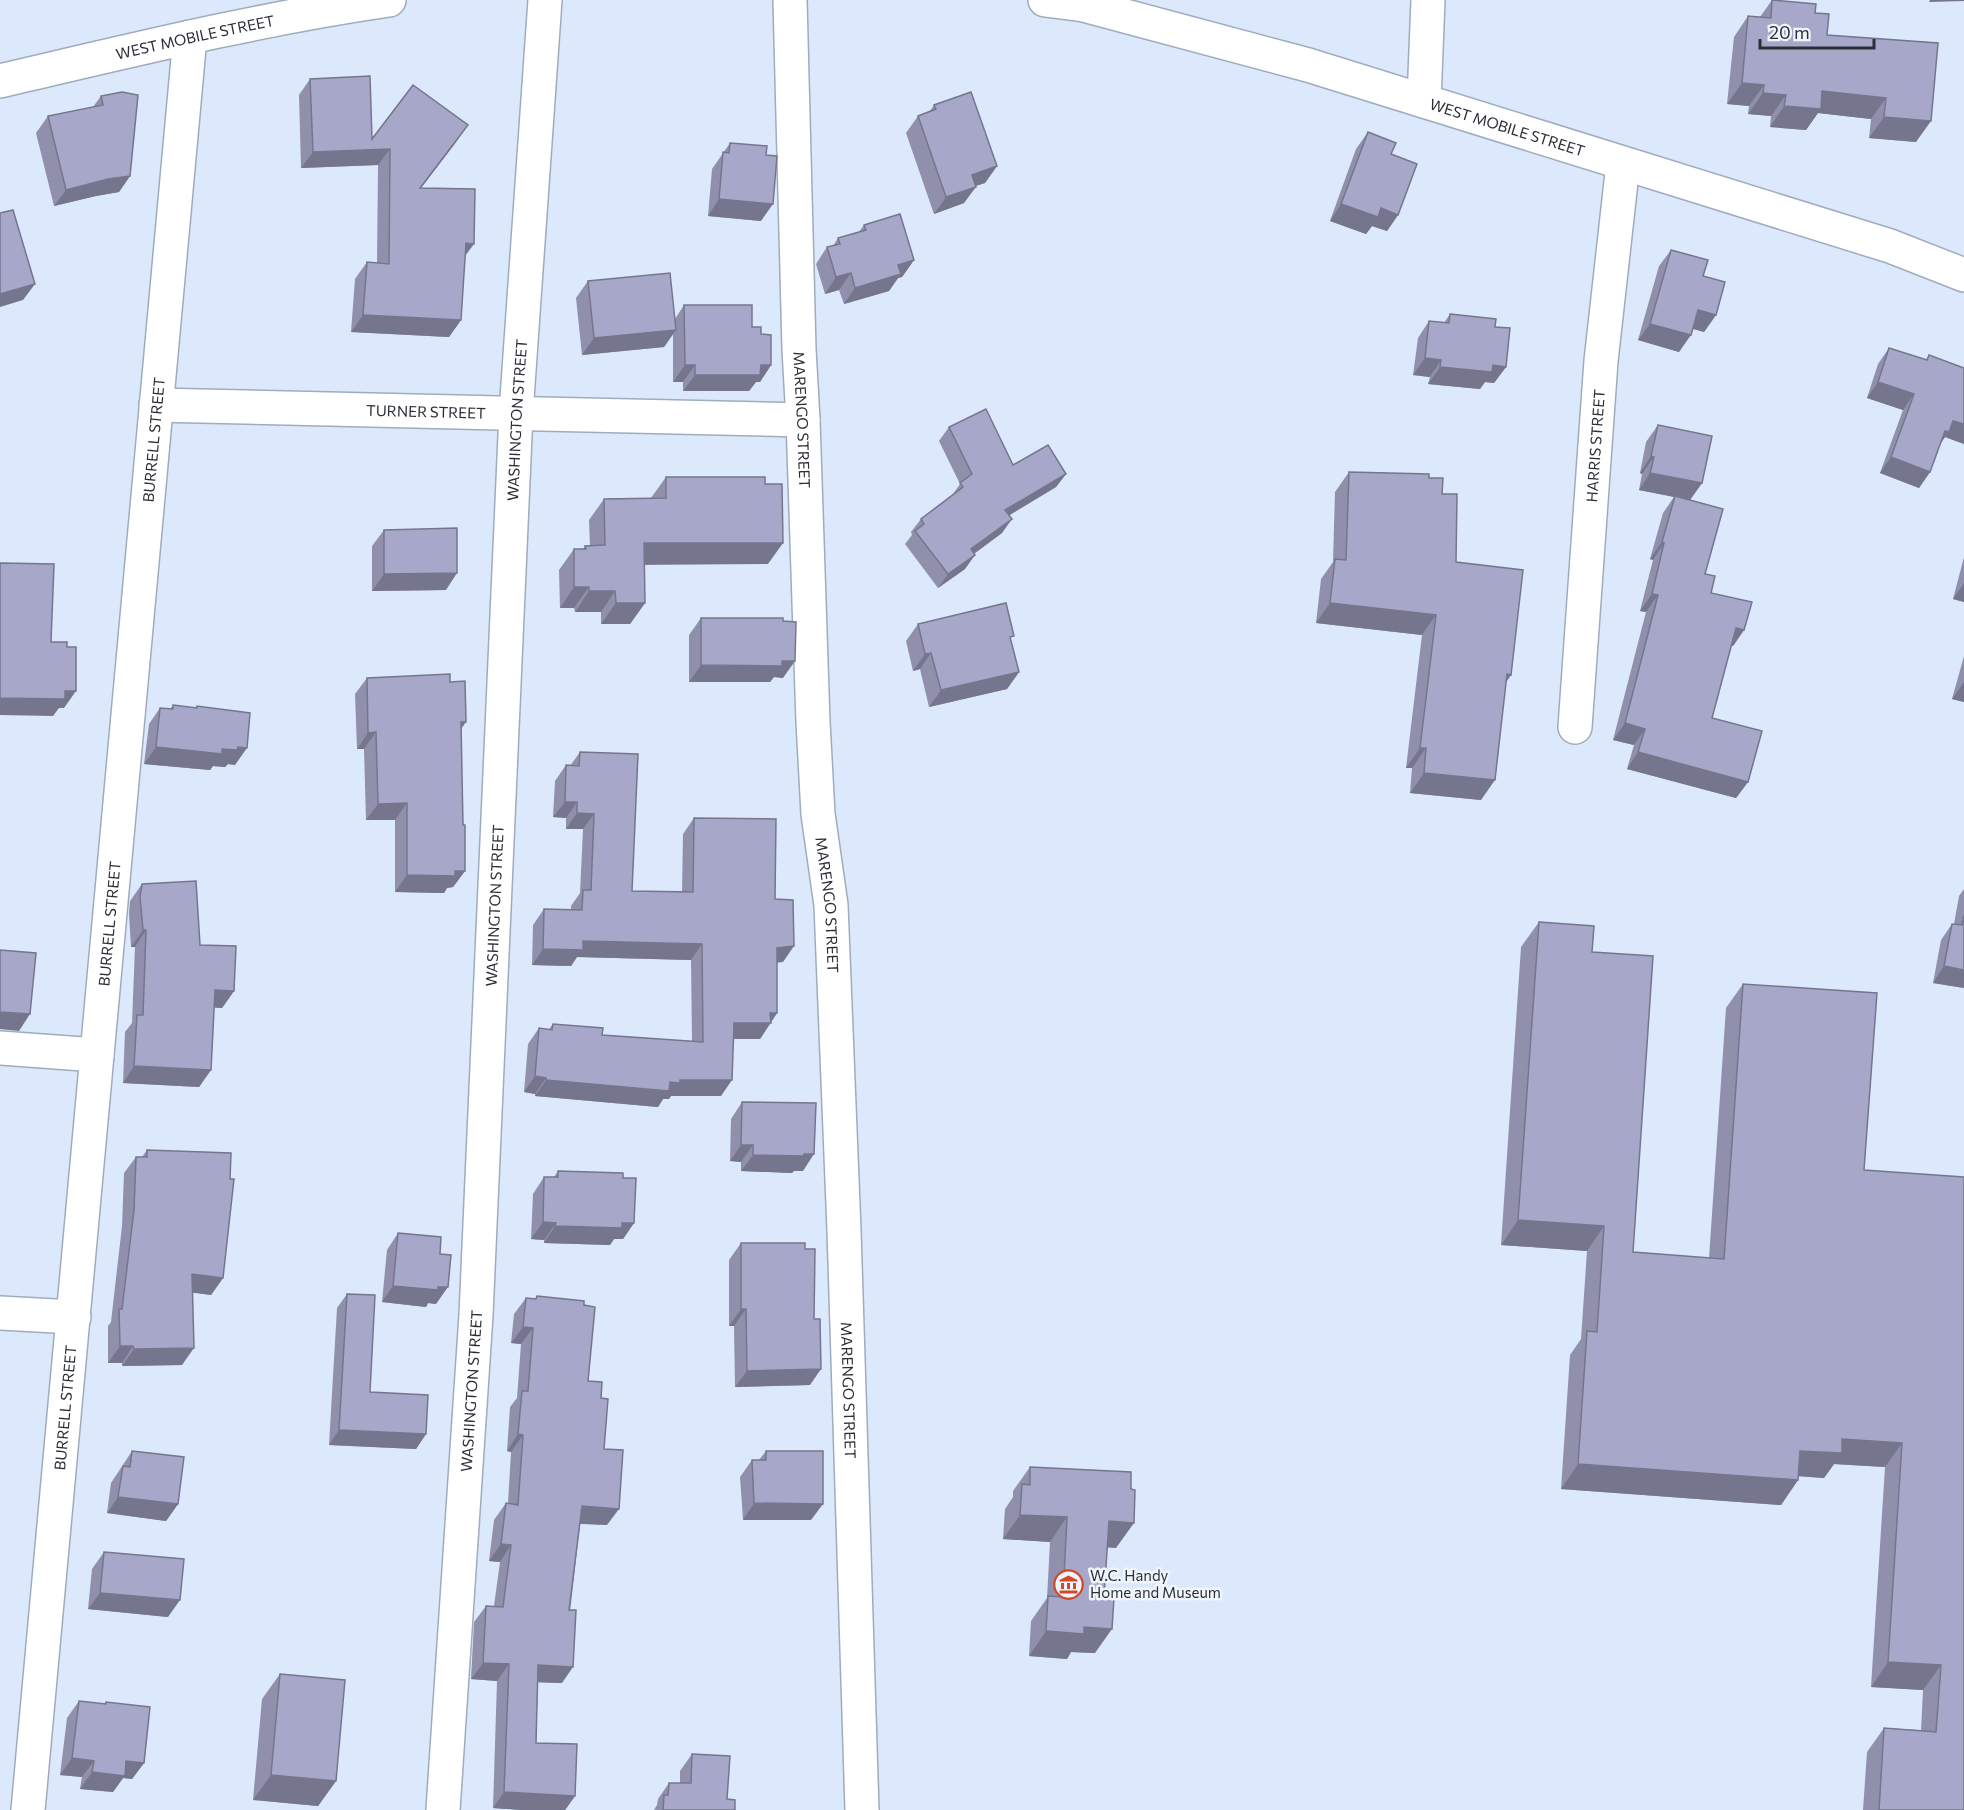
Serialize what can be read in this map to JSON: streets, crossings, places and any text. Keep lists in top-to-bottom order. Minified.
{"streets":{"street":["WEST MOBILE STREET","TURNER STREET","WASHINGTON STREET","MARENGO STREET","BURRELL STREET","HARRIS STREET"]},"crossings":[["WEST MOBILE STREET","BURRELL STREET"],["WEST MOBILE STREET","HARRIS STREET"],["TURNER STREET","WASHINGTON STREET"],["TURNER STREET","MARENGO STREET"],["TURNER STREET","BURRELL STREET"]],"places":{"museum":["W.C. Handy Home and Museum"]},"scale_bar":"20 m"}
